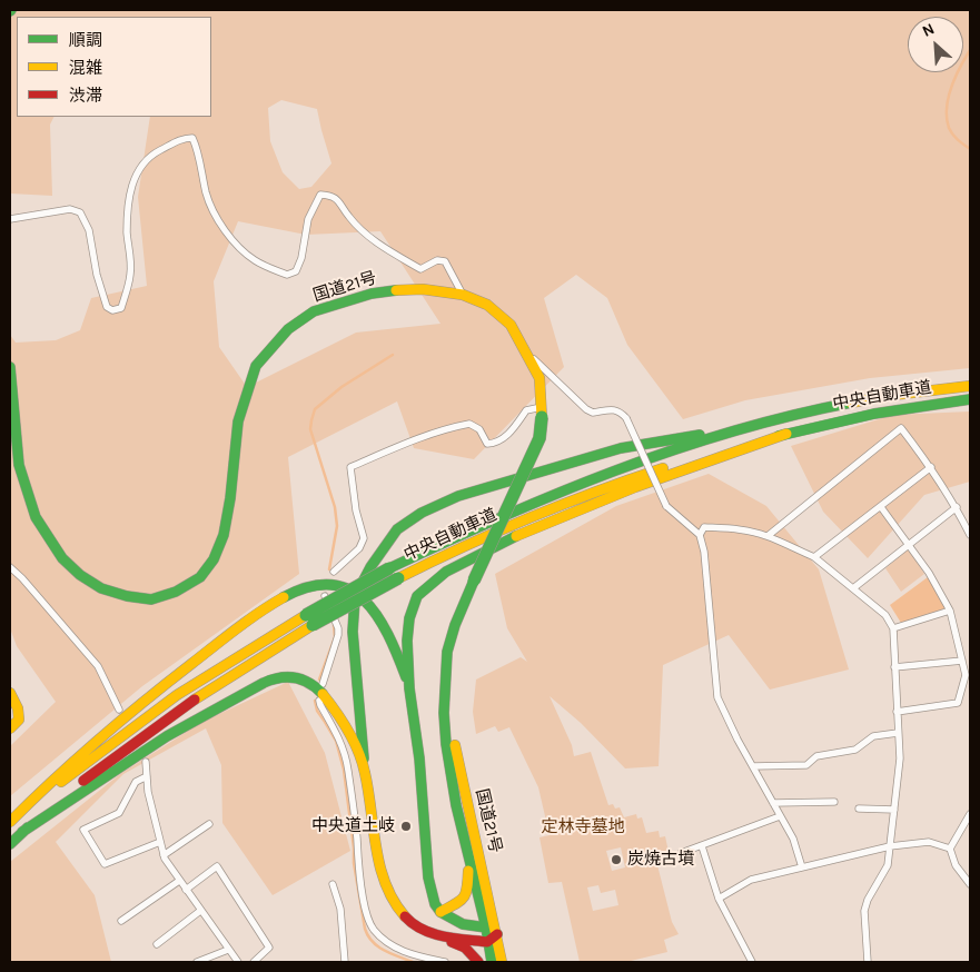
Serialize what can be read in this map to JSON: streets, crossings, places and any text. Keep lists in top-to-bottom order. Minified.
{"streets":{"main road":["国道21号","中央自動車道"]},"parks":["定林寺墓地"],"places":["中央道土岐","炭焼古墳"],"legend":["順調","混雑","渋滞"],"north":"top left"}
